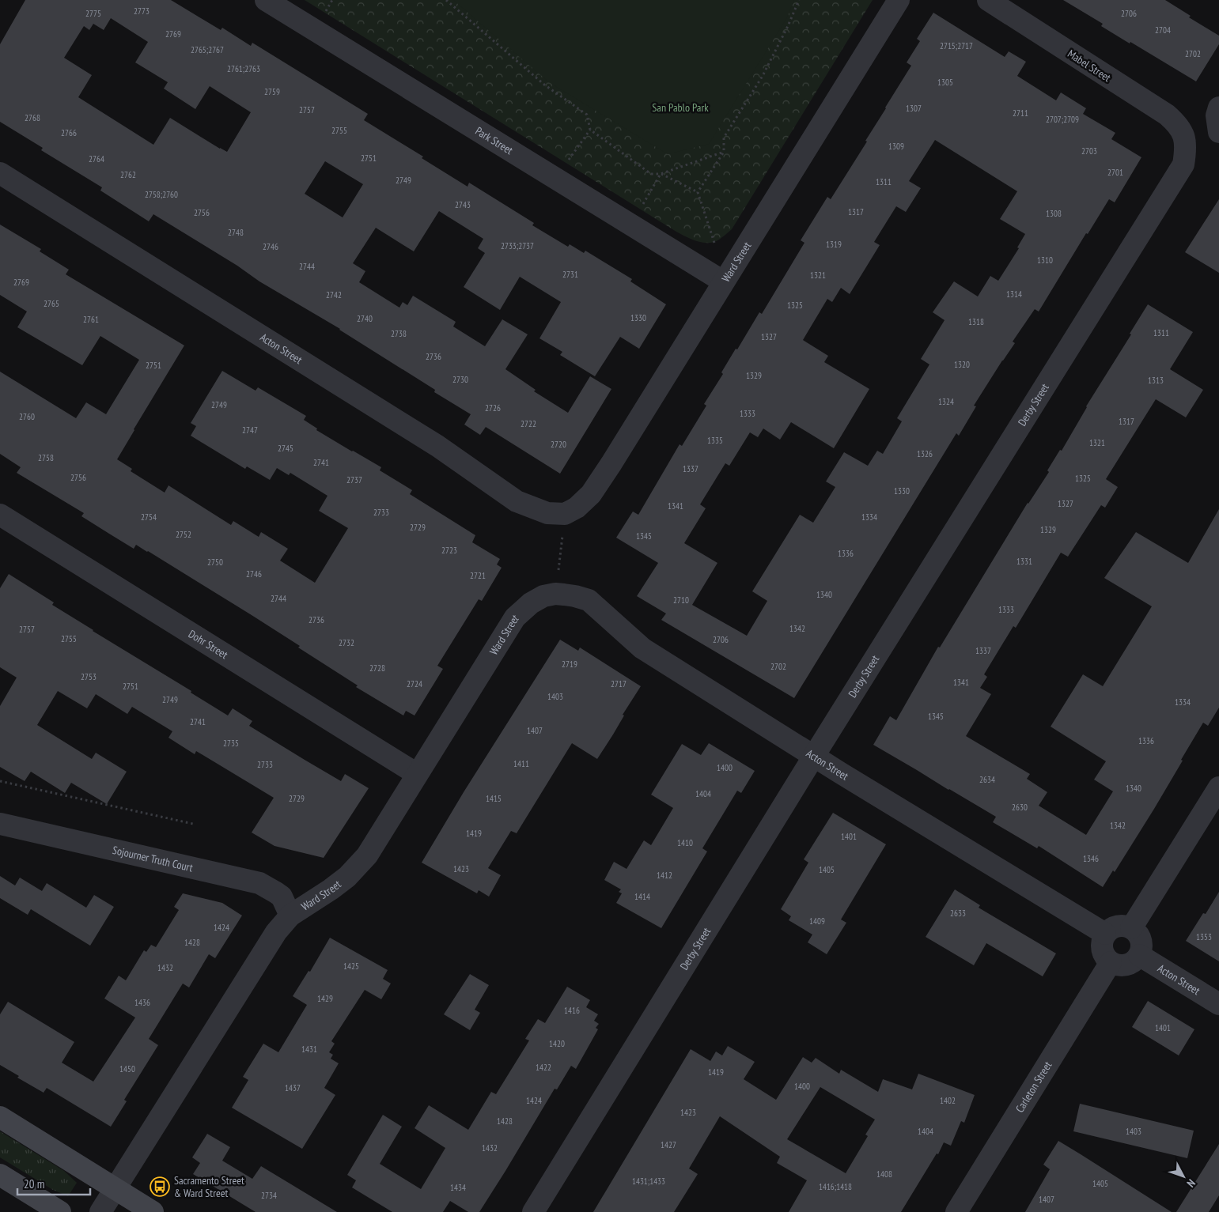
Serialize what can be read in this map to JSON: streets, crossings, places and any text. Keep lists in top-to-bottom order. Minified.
{"streets":{"street":["Mabel Street","Park Street","Ward Street","Acton Street","Derby Street","Dohr Street","Sojourner Truth Court","Carleton Street"]},"crossings":[["Mabel Street","Derby Street"],["Park Street","Ward Street"],["Ward Street","Acton Street"],["Ward Street","Dohr Street"],["Ward Street","Sojourner Truth Court"],["Acton Street","Derby Street"],["Acton Street","Carleton Street"]],"parks":["San Pablo Park"],"places":{"bus stop":["Sacramento Street & Ward Street"]},"house_numbers":["2773","2775","2706","2704","2769","2715;2717","2765;2767","2702","2761;2763","1305","2759","1307","2757","2711","2768","2707;2709","2755","2766","1309","2703","2751","2764","2701","2762","2749","1311","2758;2760","2743","1317","2756","1308","2748","1319","2733;2737","2746","1310","2744","2731","1321","2769","1314","2742","2765","1325","1330","2740","2761","1318","1311","2738","1327","2736","1320","2751","1329","2730","1313","1324","2749","2726","1333","2760","1317","2722","2747","1335","1321","2720","2745","1326","2758","2741","1337","2756","1325","2737","1330","1327","1341","2733","2754","1334","2729","1329","2752","1345","2723","1336","1331","2750","2746","2721","1340","2744","2710","1333","2736","1342","2757","2755","2706","2732","1337","2719","2702","2728","2753","1341","2724","2717","2751","1403","2749","1334","1345","2741","1407","1336","2735","1411","2733","1400","2634","1340","1404","2729","1415","2630","1342","1419","1401","1410","1346","1423","1405","1412","1414","2633","1409","1424","1353","1428","1425","1432","1429","1436","1416","1401","1420","1431","1422","1450","1419","1400","1437","1424","1402","1423","1428","1404","1403","1427","1432","1408","1431;1433","1405","1416;1418","1434","2734","1407"],"scale_bar":"20 m","north":"bottom right"}
